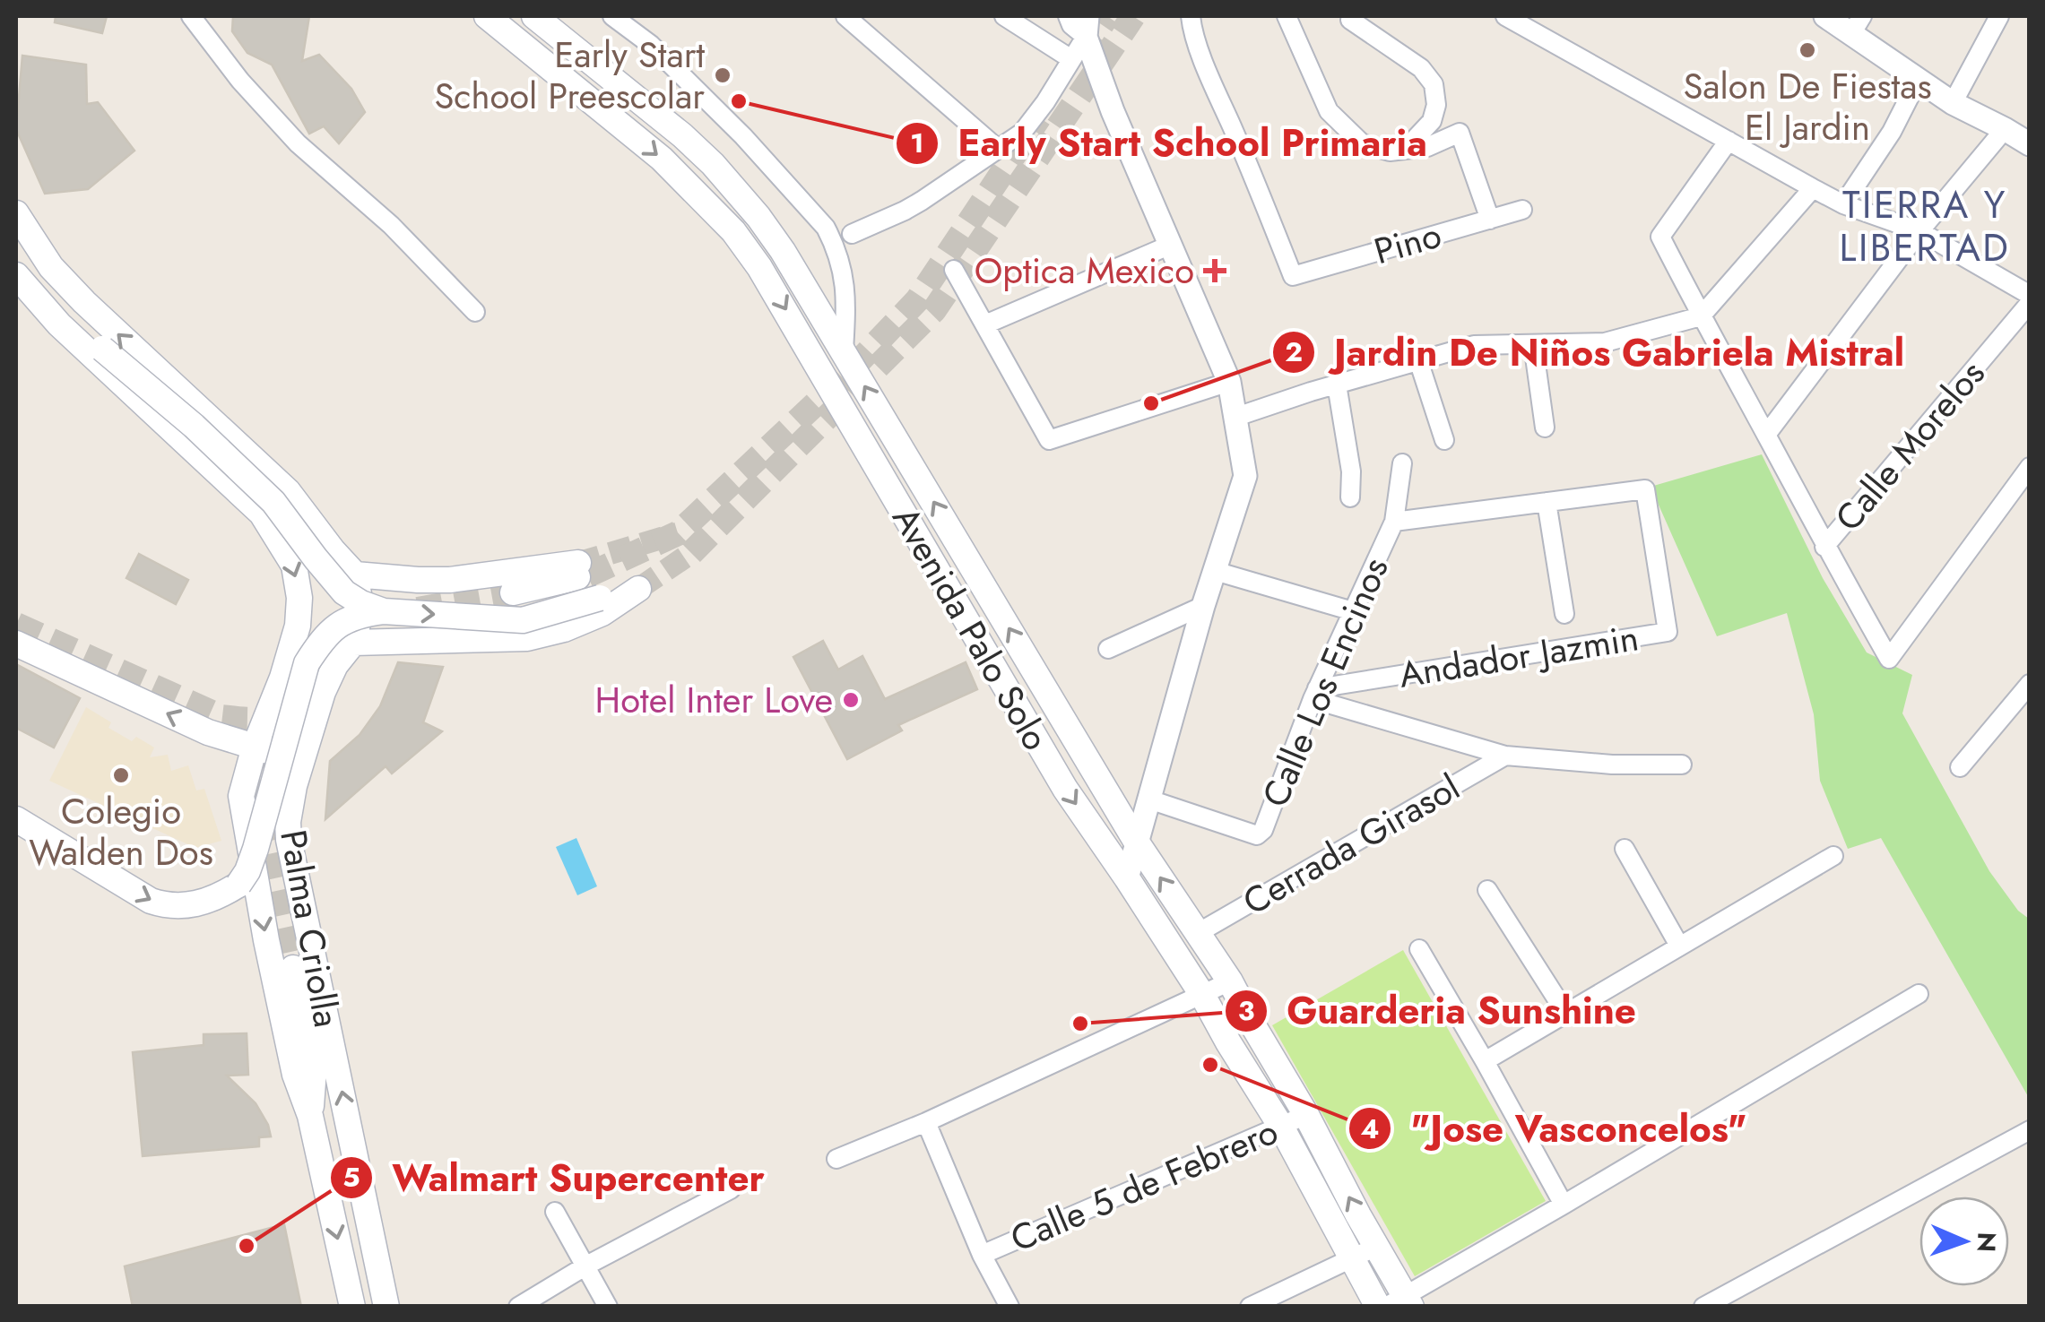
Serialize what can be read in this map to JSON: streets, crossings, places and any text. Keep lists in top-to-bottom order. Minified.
{"streets":{"main road":["Avenida Palo Solo","Palma Criolla"],"street":["Pino","Calle Morelos","Andador Jazmin","Calle Los Encinos","Cerrada Girasol","Calle 5 de Febrero"]},"crossings":[["Avenida Palo Solo","Cerrada Girasol"],["Avenida Palo Solo","Calle 5 de Febrero"],["Andador Jazmin","Calle Los Encinos"]],"districts":["TIERRA Y LIBERTAD"],"places":{"other":["Salon De Fiestas El Jardin","Early Start School Preescolar","Early Start School Primaria","Jardin De Niños Gabriela Mistral","Hotel Inter Love","Colegio Walden Dos","Guarderia Sunshine","\"Jose Vasconcelos\"","Walmart Supercenter"],"health":["Optica Mexico"]},"north":"right"}
